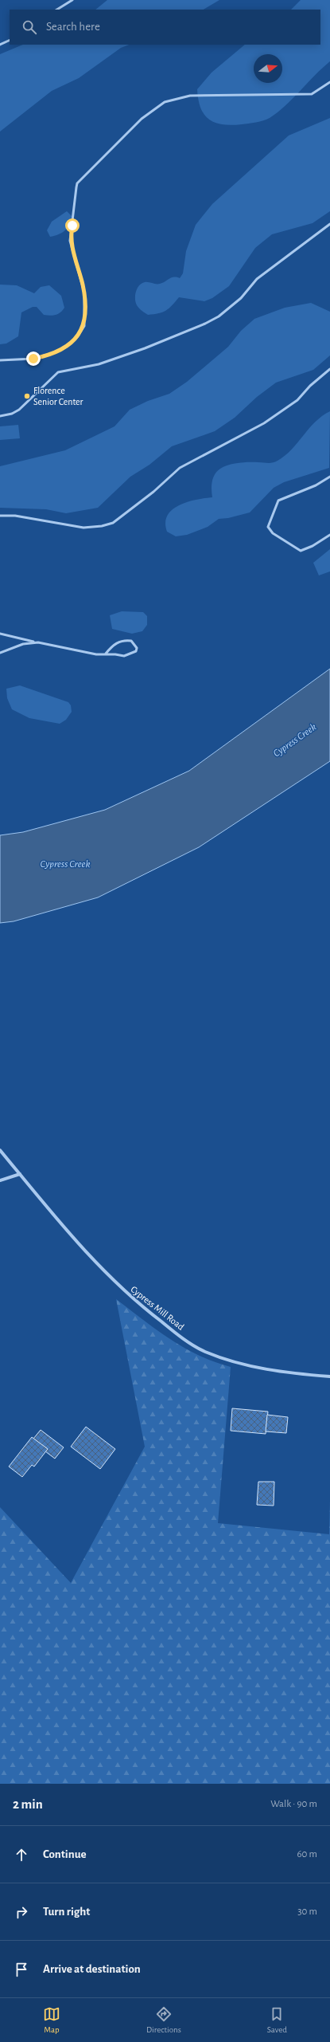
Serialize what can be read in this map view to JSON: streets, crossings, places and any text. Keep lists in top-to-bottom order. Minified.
{"streets":{"street":["Cypress Mill Road"]},"water":["Cypress Creek"],"places":["Florence Senior Center"],"north":"right","page":{"search":"Search here","heading":["2 min","Walk · 90 m"],"list":[["Continue","60 m"],["Turn right","30 m"],"Arrive at destination"],"nav":["Map","Directions","Saved"]}}
